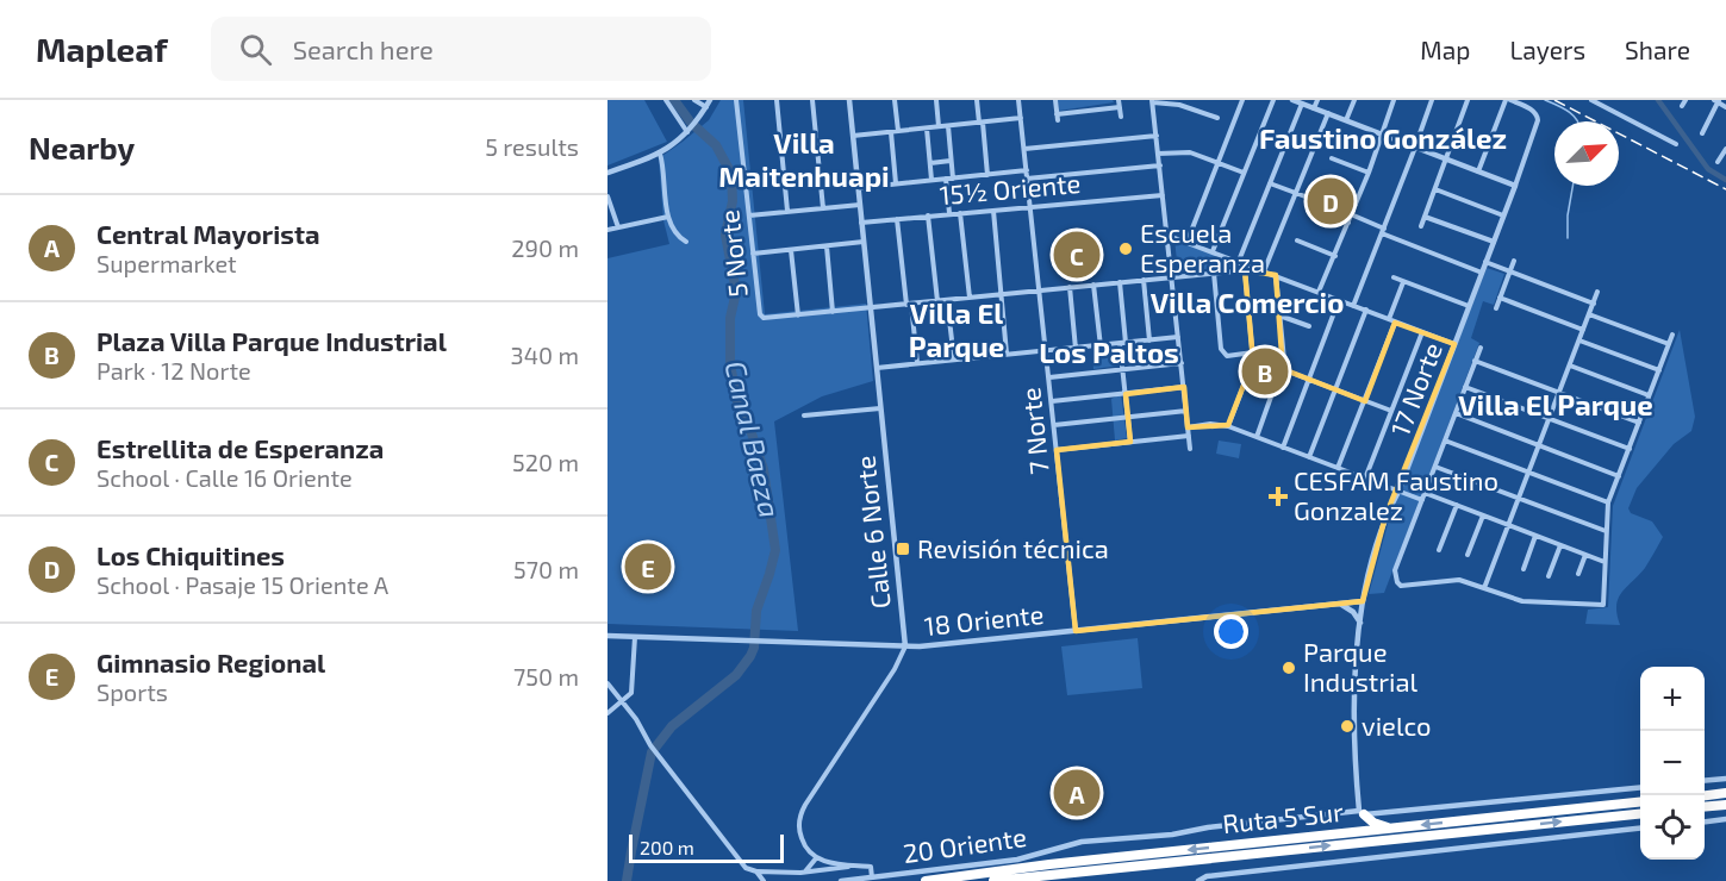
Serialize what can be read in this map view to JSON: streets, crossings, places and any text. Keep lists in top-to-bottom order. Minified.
{"streets":{"highway":["Ruta 5 Sur"],"street":["15½ Oriente","5 Norte","17 Norte","7 Norte","Calle 6 Norte","18 Oriente","20 Oriente"]},"crossings":[["15½ Oriente","7 Norte"],["15½ Oriente","Calle 6 Norte"],["17 Norte","18 Oriente"],["17 Norte","20 Oriente"],["7 Norte","18 Oriente"],["Calle 6 Norte","18 Oriente"]],"districts":["Faustino González","Villa Maitenhuapi","Villa Comercio","Villa El Parque","Los Paltos","Villa El Parque"],"water":["Canal Baeza"],"places":{"other":["Escuela Esperanza","Parque Industrial","vielco"],"health":["CESFAM Faustino Gonzalez"],"transit":["Revisión técnica"]},"scale_bar":"200 m","north":"top right","page":{"header":"Mapleaf","search":"Search here","nav":["Map","Layers","Share"],"heading":["Nearby","5 results"],"pins":["D","C","B","E","A"],"list":[{"mark":"A","name":"Central Mayorista","note":"Supermarket","value":"290 m"},{"mark":"B","name":"Plaza Villa Parque Industrial","note":"Park · 12 Norte","value":"340 m"},{"mark":"C","name":"Estrellita de Esperanza","note":"School · Calle 16 Oriente","value":"520 m"},{"mark":"D","name":"Los Chiquitines","note":"School · Pasaje 15 Oriente A","value":"570 m"},{"mark":"E","name":"Gimnasio Regional","note":"Sports","value":"750 m"}],"map_buttons":["+","−"],"scale":"200 m"}}
